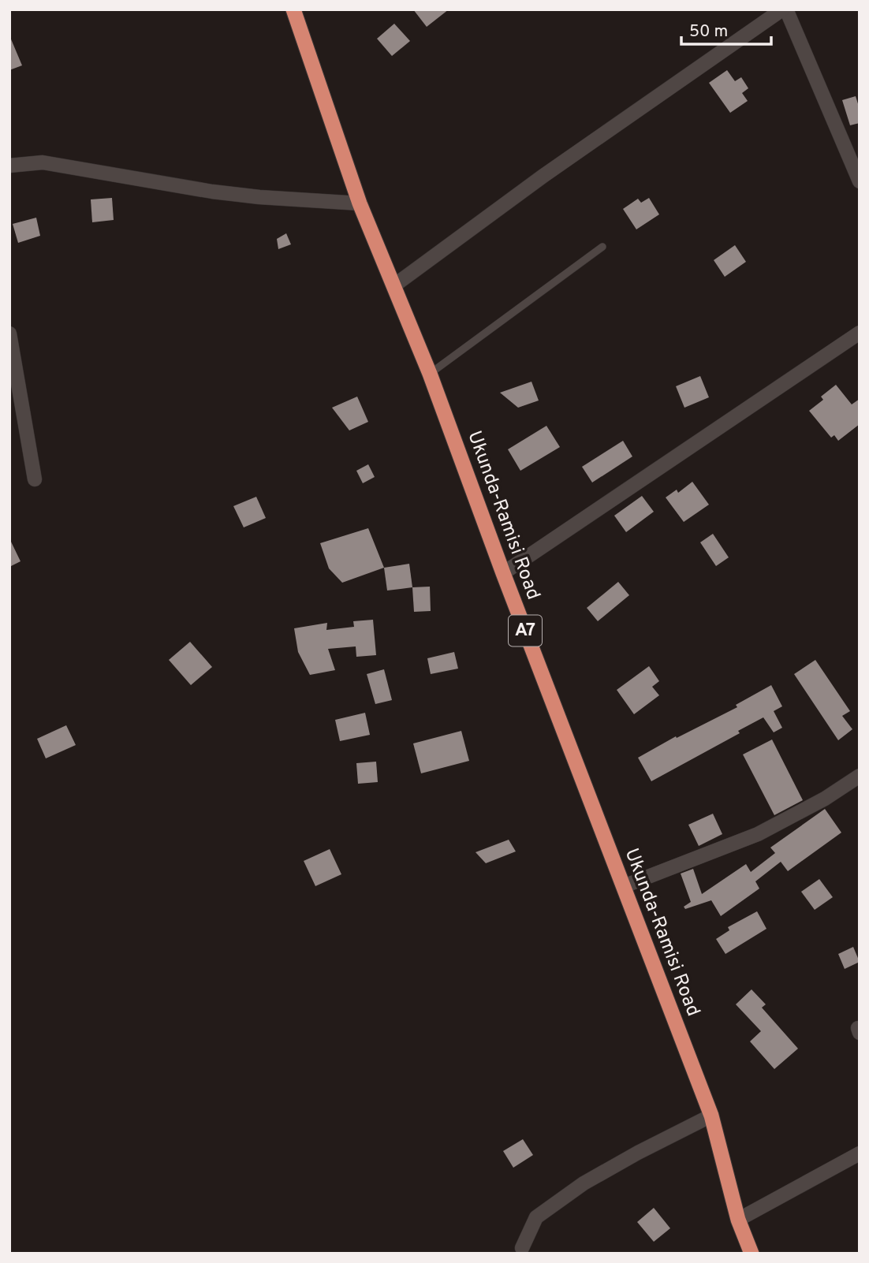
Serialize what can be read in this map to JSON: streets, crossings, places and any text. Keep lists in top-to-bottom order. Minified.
{"streets":{"highway":["Ukunda-Ramisi Road","A7"]},"scale_bar":"50 m"}
